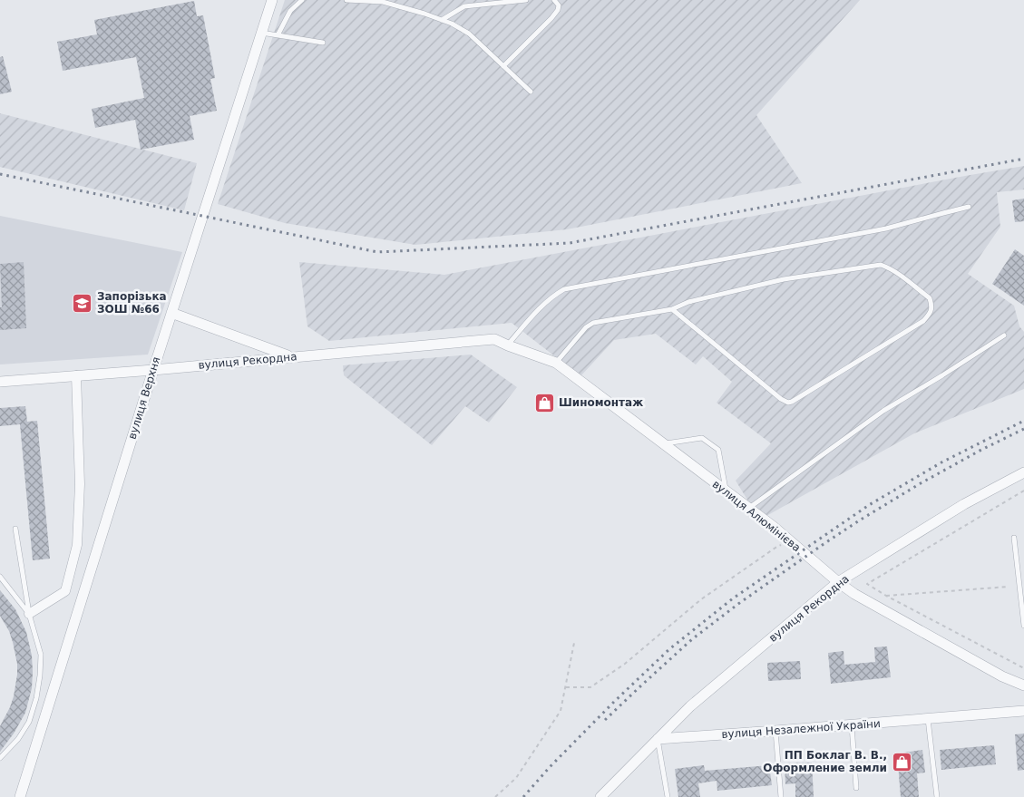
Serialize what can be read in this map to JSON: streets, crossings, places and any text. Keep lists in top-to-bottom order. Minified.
{"streets":{"street":["вулиця Рекордна","вулиця Верхня","вулиця Алюмінієва","вулиця Незалежної України"]},"crossings":[["вулиця Рекордна","вулиця Верхня"],["вулиця Рекордна","вулиця Алюмінієва"],["вулиця Рекордна","вулиця Незалежної України"]],"places":{"school or university":["Запорізька ЗОШ №66"],"shop":["Шиномонтаж","ПП Боклаг В. В., Оформление земли"]}}
